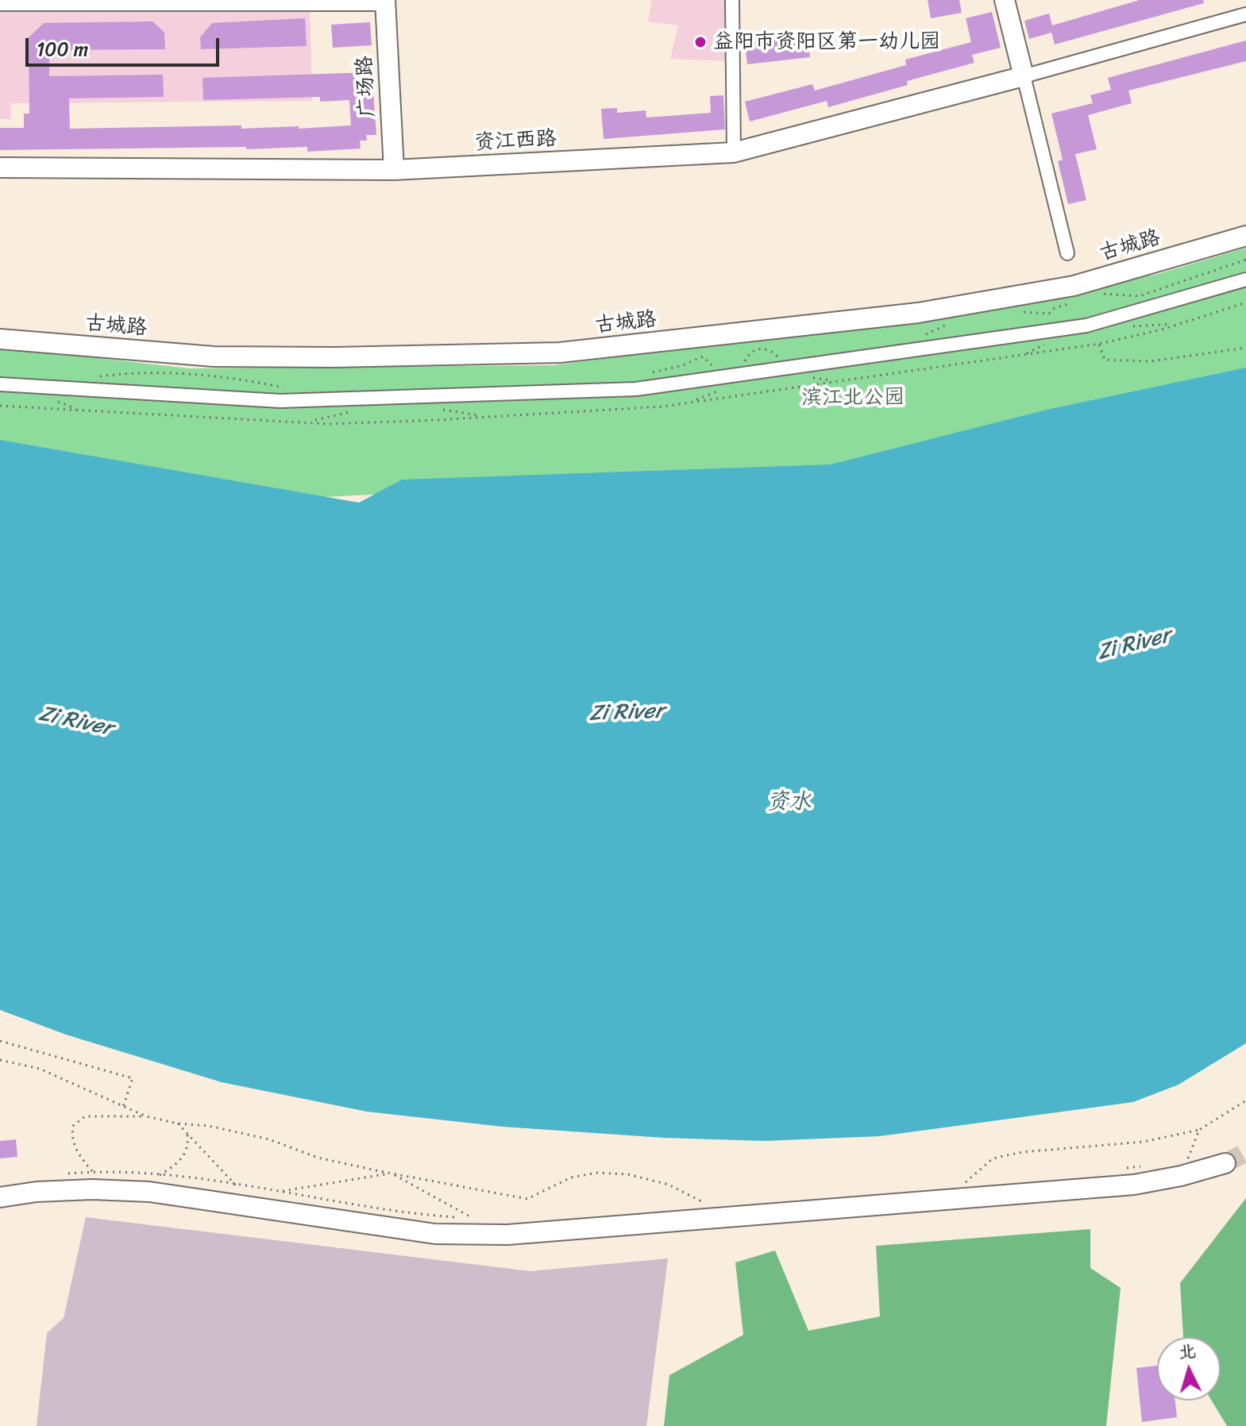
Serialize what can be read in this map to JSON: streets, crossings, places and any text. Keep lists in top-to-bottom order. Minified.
{"streets":{"street":["广场路","资江西路","古城路"]},"crossings":[["广场路","资江西路"]],"water":["Zi River","资水"],"parks":["滨江北公园"],"places":["益阳市资阳区第一幼儿园"],"scale_bar":"100 m","north":"top"}
